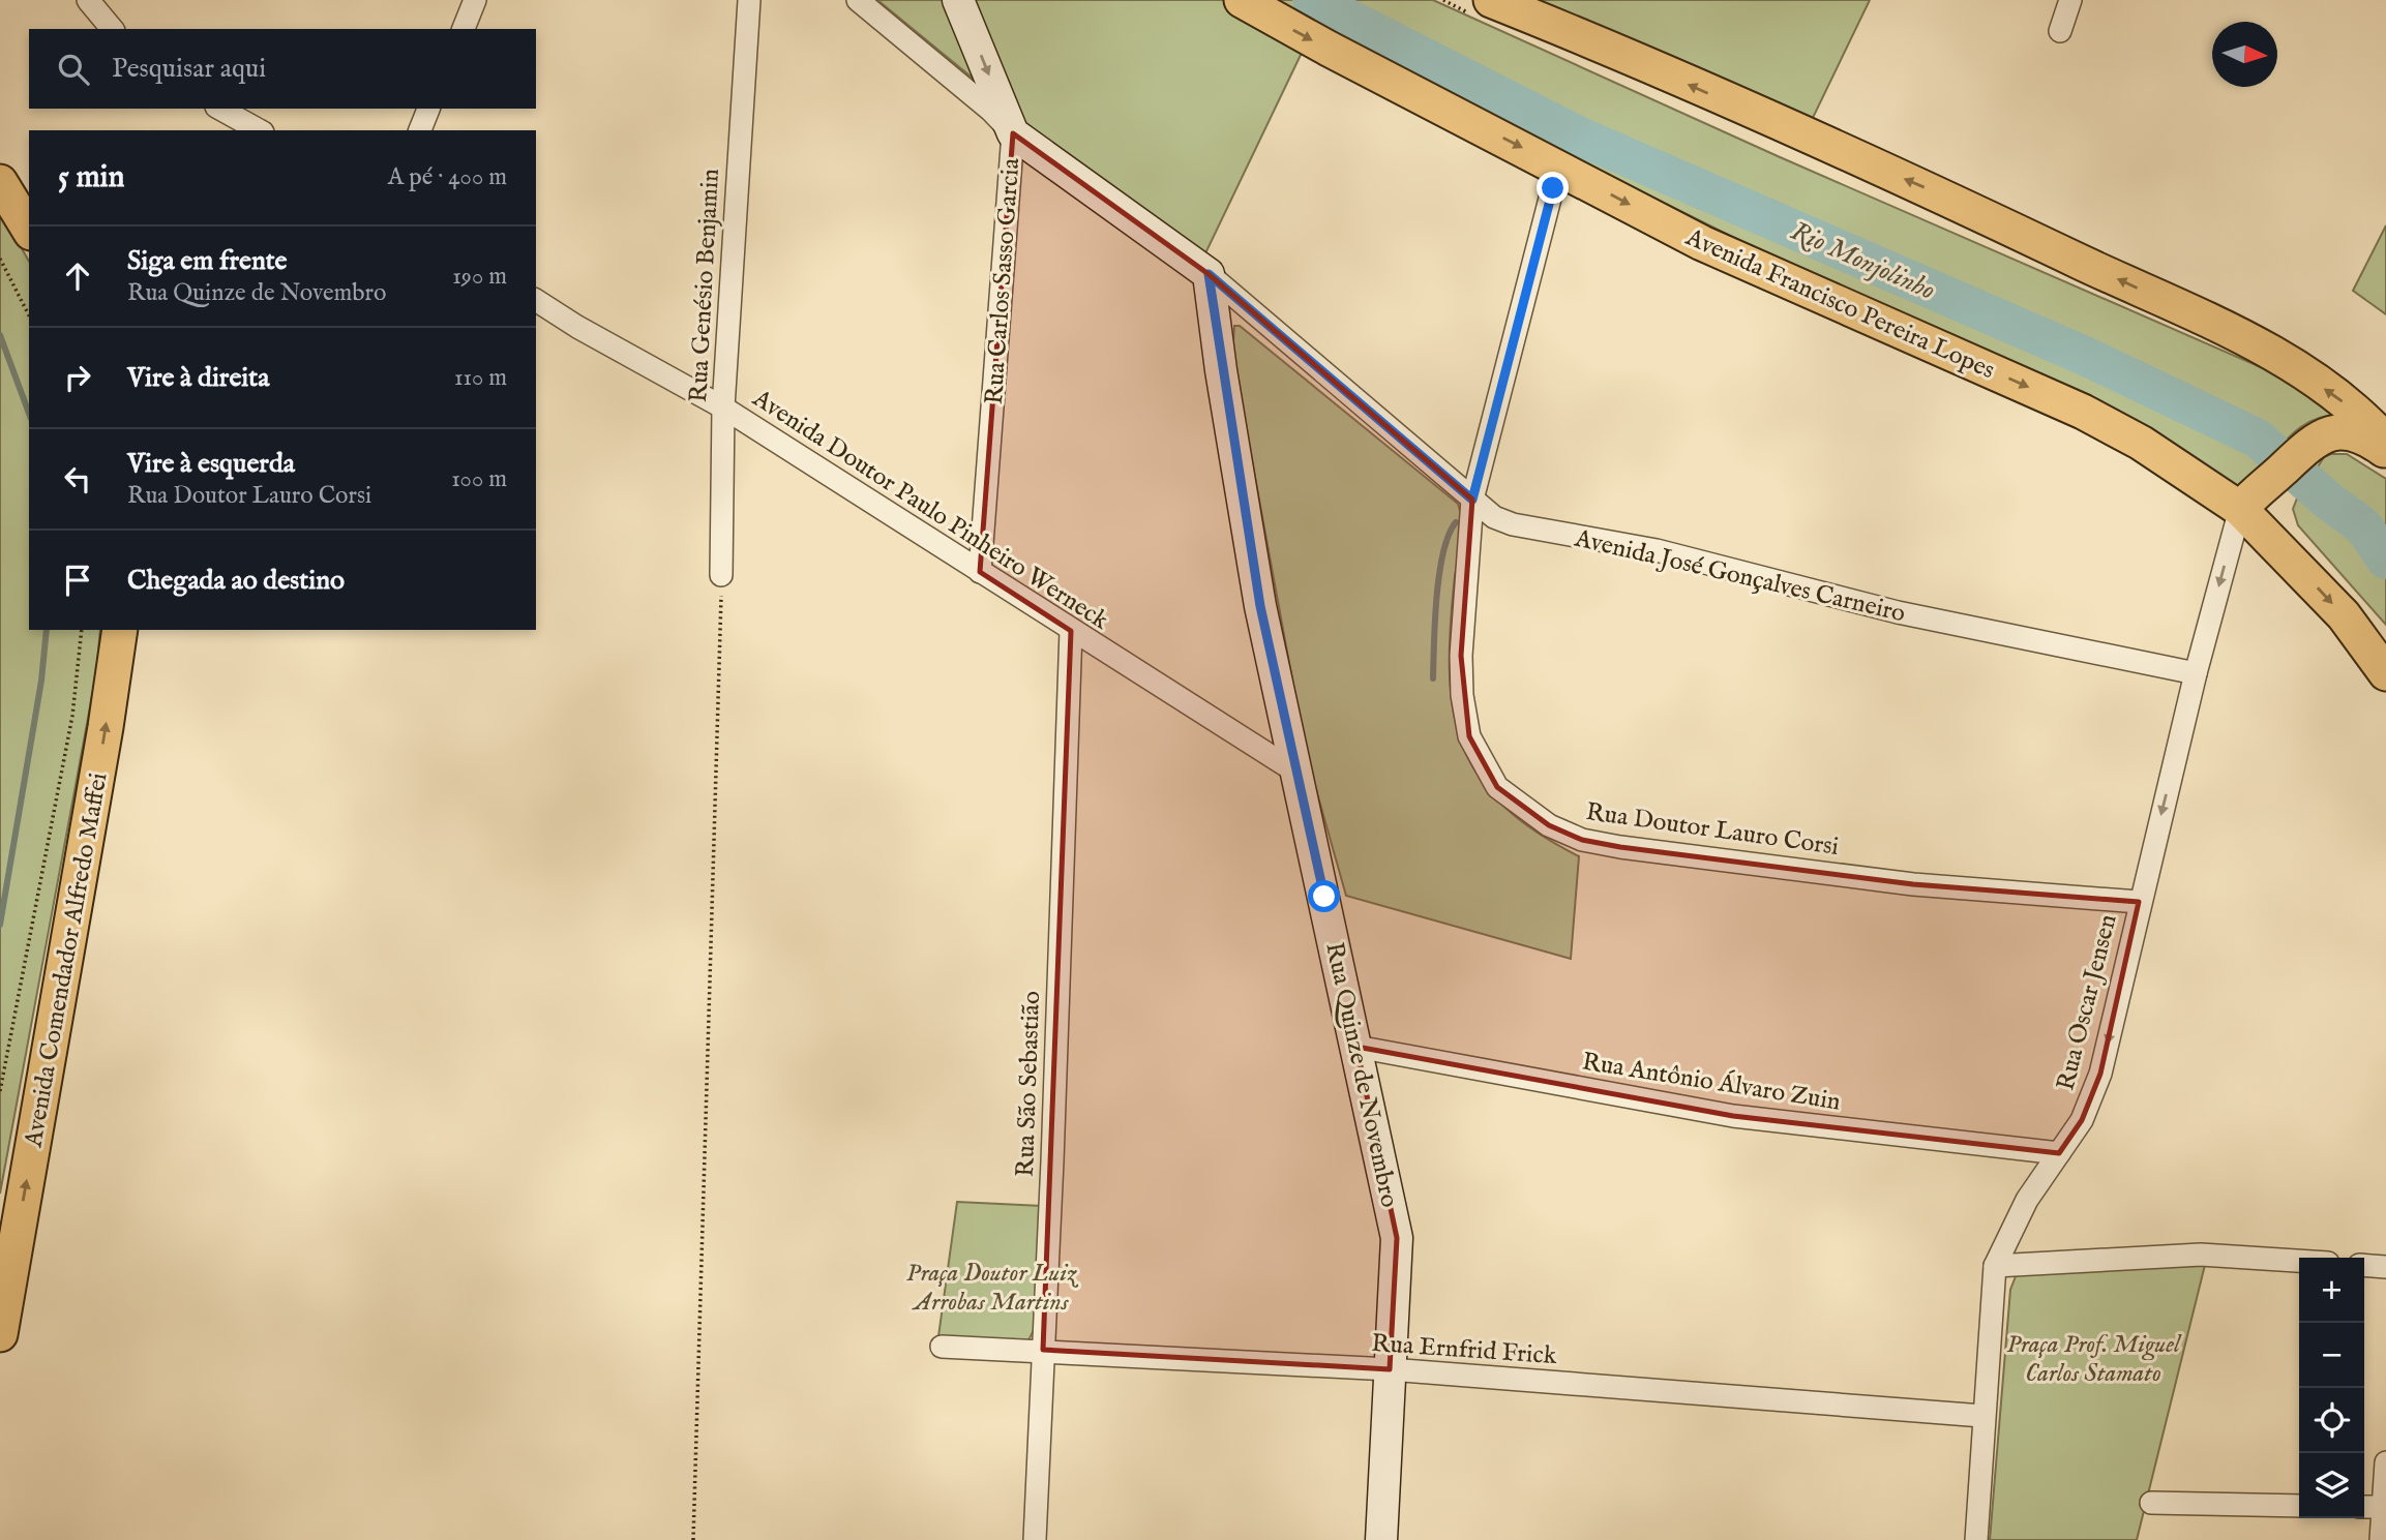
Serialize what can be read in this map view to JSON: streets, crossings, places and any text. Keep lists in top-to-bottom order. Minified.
{"streets":{"main road":["Rua Carlos Sasso Garcia","Avenida Francisco Pereira Lopes","Avenida José Gonçalves Carneiro","Avenida Comendador Alfredo Maffei","Rua Quinze de Novembro"],"street":["Rua Genésio Benjamin","Avenida Doutor Paulo Pinheiro Werneck","Rua Doutor Lauro Corsi","Rua Oscar Jensen","Rua Antônio Álvaro Zuin","Rua São Sebastião","Rua Ernfrid Frick"]},"crossings":[["Rua Carlos Sasso Garcia","Avenida Doutor Paulo Pinheiro Werneck"],["Rua Carlos Sasso Garcia","Avenida José Gonçalves Carneiro"],["Rua Genésio Benjamin","Avenida Doutor Paulo Pinheiro Werneck"],["Avenida Francisco Pereira Lopes","Rua Doutor Lauro Corsi"],["Avenida Francisco Pereira Lopes","Rua Oscar Jensen"],["Avenida Doutor Paulo Pinheiro Werneck","Rua Quinze de Novembro"],["Avenida Doutor Paulo Pinheiro Werneck","Rua São Sebastião"],["Avenida José Gonçalves Carneiro","Rua Doutor Lauro Corsi"],["Avenida José Gonçalves Carneiro","Rua Oscar Jensen"],["Avenida José Gonçalves Carneiro","Rua Quinze de Novembro"],["Rua Doutor Lauro Corsi","Rua Oscar Jensen"],["Rua Oscar Jensen","Rua Antônio Álvaro Zuin"],["Rua Oscar Jensen","Rua Ernfrid Frick"],["Rua Quinze de Novembro","Rua Antônio Álvaro Zuin"],["Rua Quinze de Novembro","Rua Ernfrid Frick"],["Rua São Sebastião","Rua Ernfrid Frick"]],"one_way":["Avenida Comendador Alfredo Maffei","Rua Oscar Jensen"],"water":["Rio Monjolinho"],"parks":["Praça Doutor Luiz Arrobas Martins","Praça Prof. Miguel Carlos Stamato"],"north":"right","page":{"search":"Pesquisar aqui","heading":["5 min","A pé · 400 m"],"list":[["Siga em frente","Rua Quinze de Novembro","190 m"],["Vire à direita","110 m"],["Vire à esquerda","Rua Doutor Lauro Corsi","100 m"],"Chegada ao destino"],"map_buttons":["+","−"]}}
